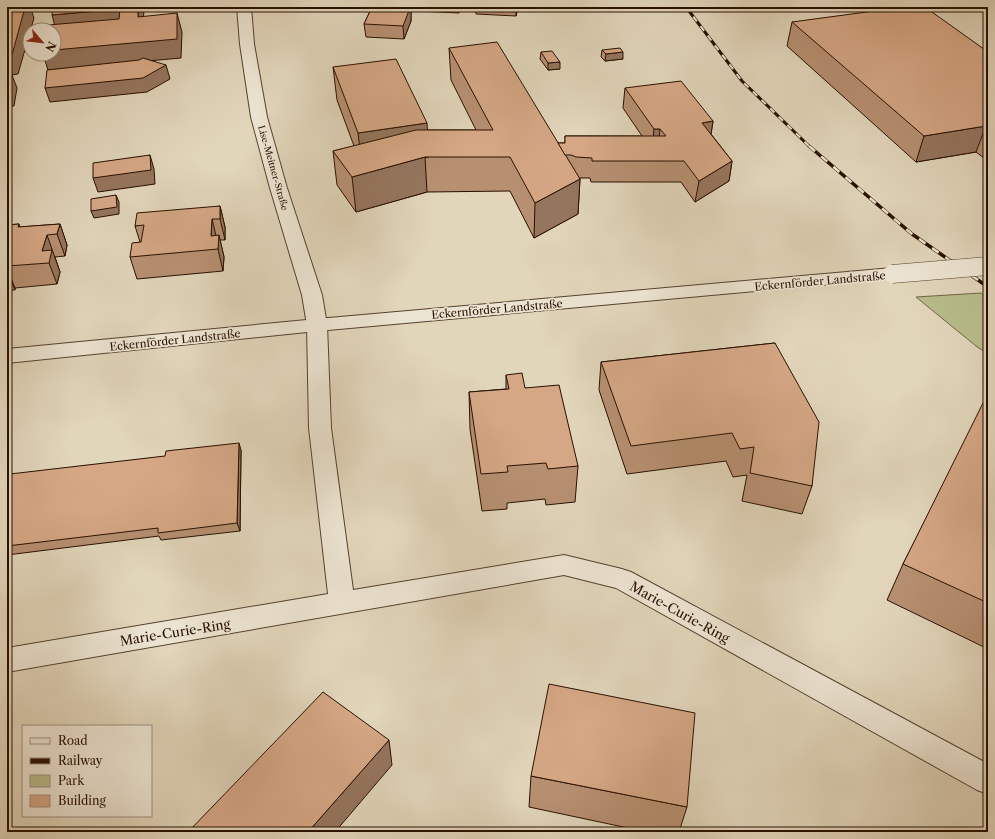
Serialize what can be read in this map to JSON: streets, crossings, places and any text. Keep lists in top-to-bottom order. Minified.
{"streets":{"street":["Lise-Meitner-Straße","Eckernförder Landstraße","Marie-Curie-Ring"]},"crossings":[["Lise-Meitner-Straße","Eckernförder Landstraße"]],"legend":["Road","Railway","Park","Building"],"north":"bottom right"}
